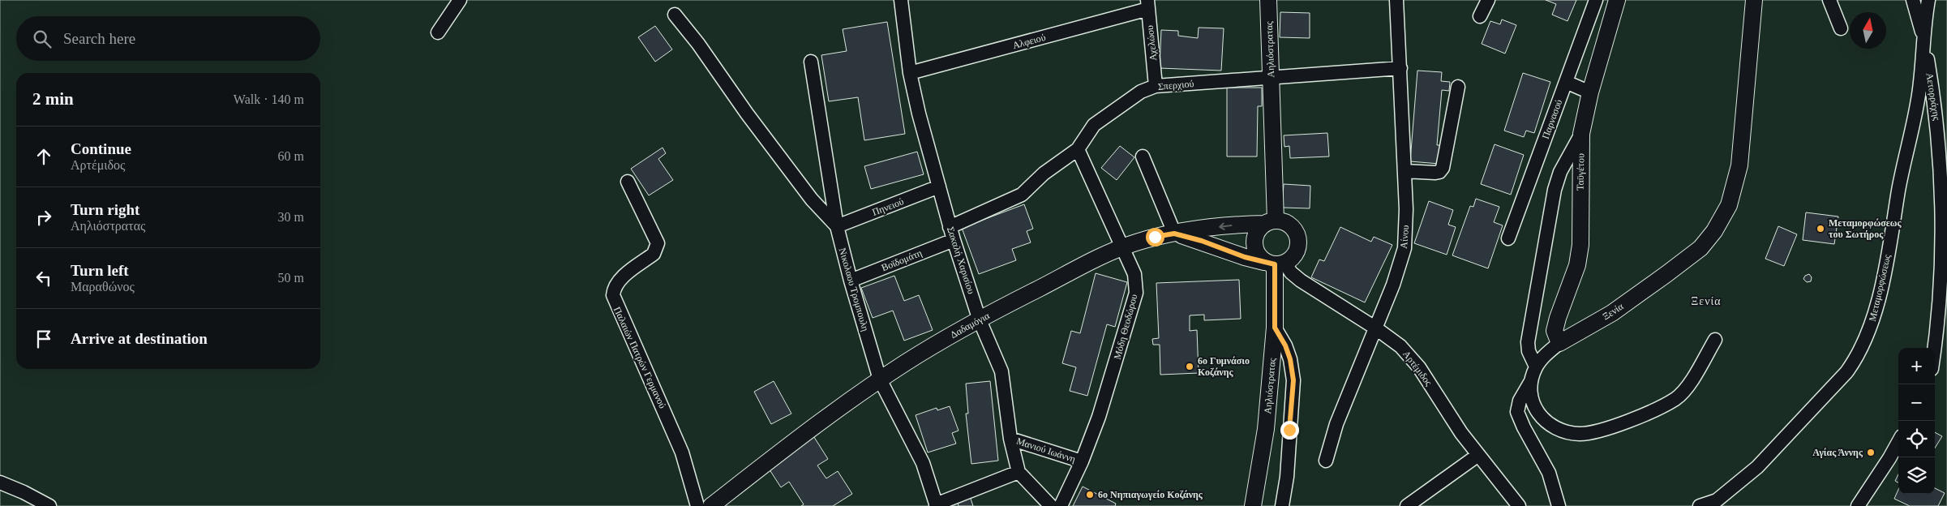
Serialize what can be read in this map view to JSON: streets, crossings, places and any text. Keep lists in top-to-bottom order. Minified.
{"streets":{"street":["Αλφειού","Αχελώου","Αηλιόστρατας","Σπερχιού","Αετορράχης","Παρνασού","Ταϋγέτου","Πηνειού","Αίνου","Βοϊδομάτη","Σακαλή Χαρισίου","Μεταμορφώσεως","Νικολαου Τρομπουλη","Ξενία","Δαδαμόγια","Μόδη Θεοδώρου","Παλαιών Πατρών Γερμανού","Αρτέμιδος","Μανιού Ιωάννη"]},"crossings":[["Αλφειού","Αχελώου"],["Αλφειού","Σακαλή Χαρισίου"],["Αχελώου","Σπερχιού"],["Αηλιόστρατας","Σπερχιού"],["Αηλιόστρατας","Δαδαμόγια"],["Αηλιόστρατας","Αρτέμιδος"],["Σπερχιού","Αίνου"],["Σπερχιού","Βοϊδομάτη"],["Σπερχιού","Σακαλή Χαρισίου"],["Σπερχιού","Μόδη Θεοδώρου"],["Αετορράχης","Μεταμορφώσεως"],["Ταϋγέτου","Ξενία"],["Πηνειού","Σακαλή Χαρισίου"],["Πηνειού","Νικολαου Τρομπουλη"],["Αίνου","Αρτέμιδος"],["Βοϊδομάτη","Σακαλή Χαρισίου"],["Βοϊδομάτη","Νικολαου Τρομπουλη"],["Σακαλή Χαρισίου","Δαδαμόγια"],["Σακαλή Χαρισίου","Μανιού Ιωάννη"],["Νικολαου Τρομπουλη","Δαδαμόγια"],["Δαδαμόγια","Μόδη Θεοδώρου"],["Δαδαμόγια","Αρτέμιδος"],["Μόδη Θεοδώρου","Μανιού Ιωάννη"]],"districts":["Ξενία"],"places":["Μεταμορφώσεως του Σωτήρος","6ο Γυμνάσιο Κοζάνης","Αγίας Άννης","6ο Νηπιαγωγείο Κοζάνης"],"north":"top","page":{"search":"Search here","heading":["2 min","Walk · 140 m"],"list":[["Continue","Αρτέμιδος","60 m"],["Turn right","Αηλιόστρατας","30 m"],["Turn left","Μαραθώνος","50 m"],"Arrive at destination"],"map_buttons":["+","−"]}}
